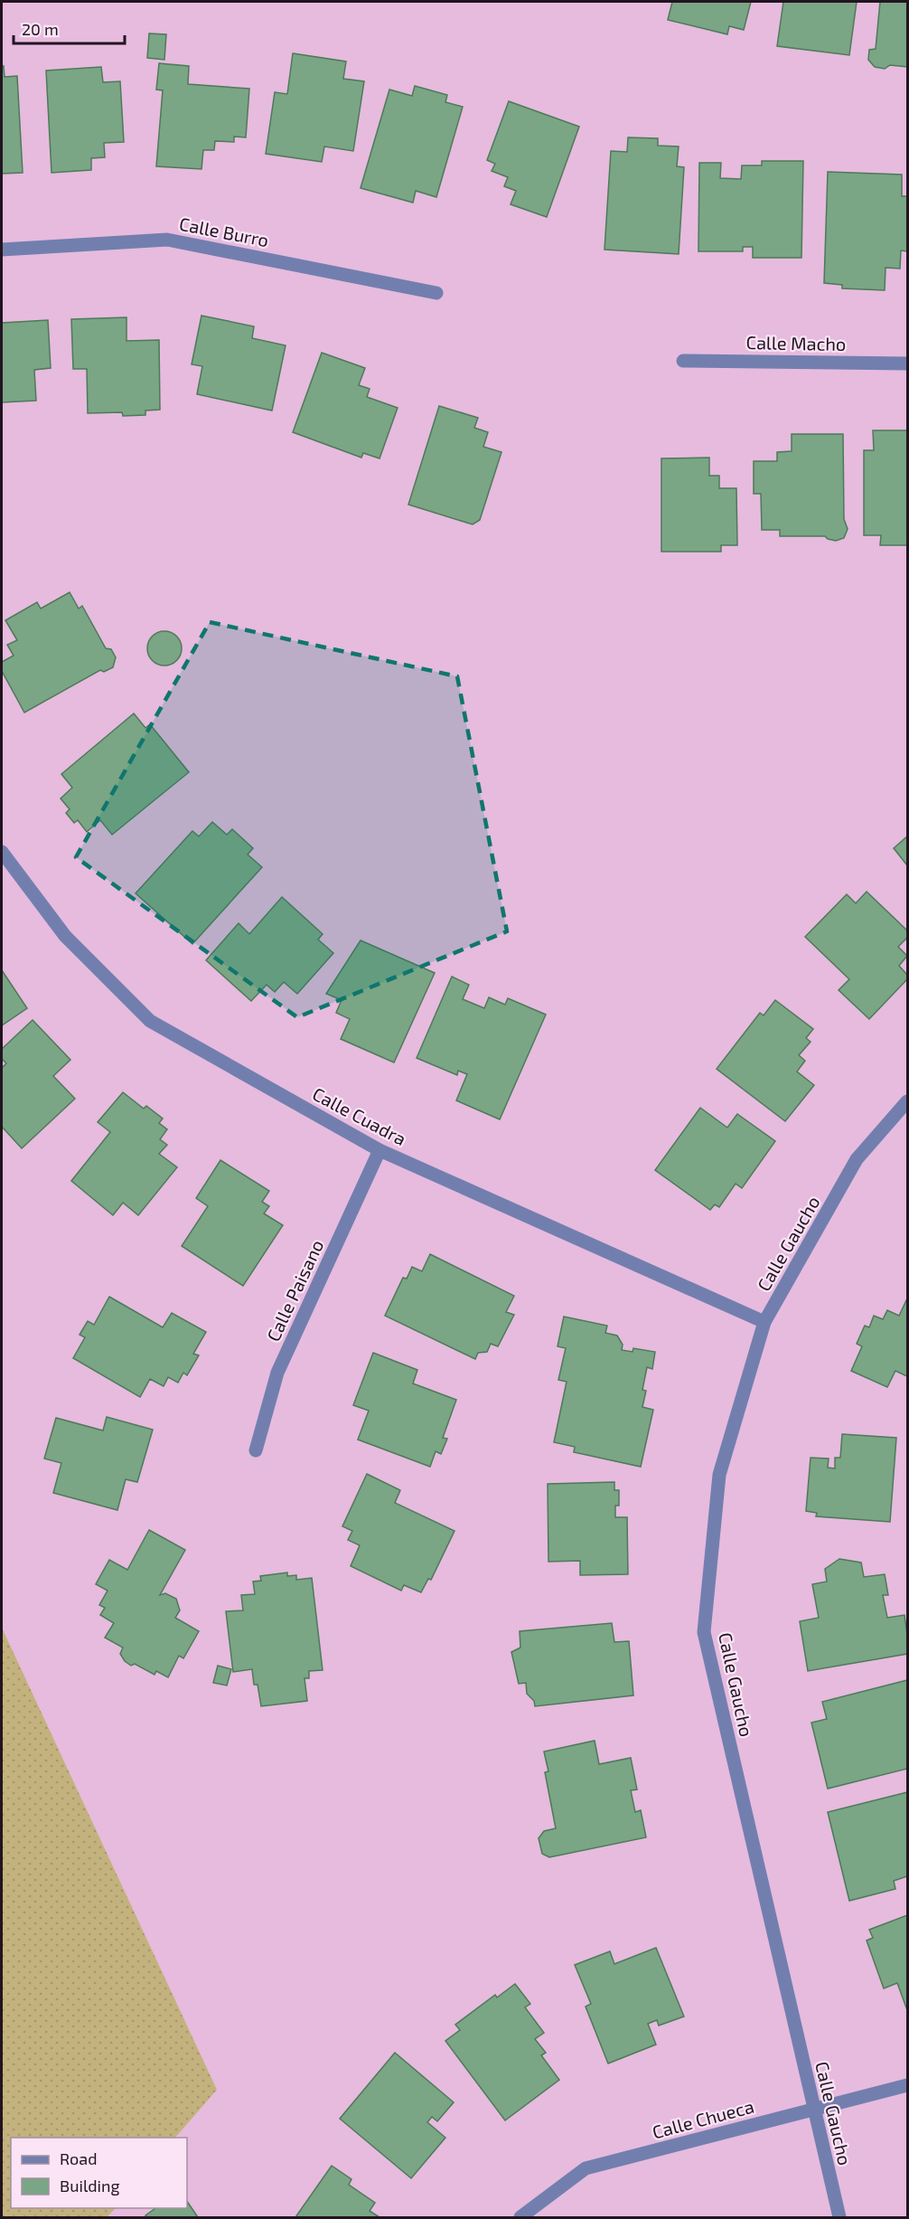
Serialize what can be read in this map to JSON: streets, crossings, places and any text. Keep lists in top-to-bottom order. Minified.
{"streets":{"street":["Calle Burro","Calle Macho","Calle Cuadra","Calle Gaucho","Calle Paisano","Calle Chueca"]},"crossings":[["Calle Cuadra","Calle Gaucho"],["Calle Cuadra","Calle Paisano"],["Calle Gaucho","Calle Chueca"]],"legend":["Road","Building"],"scale_bar":"20 m"}
